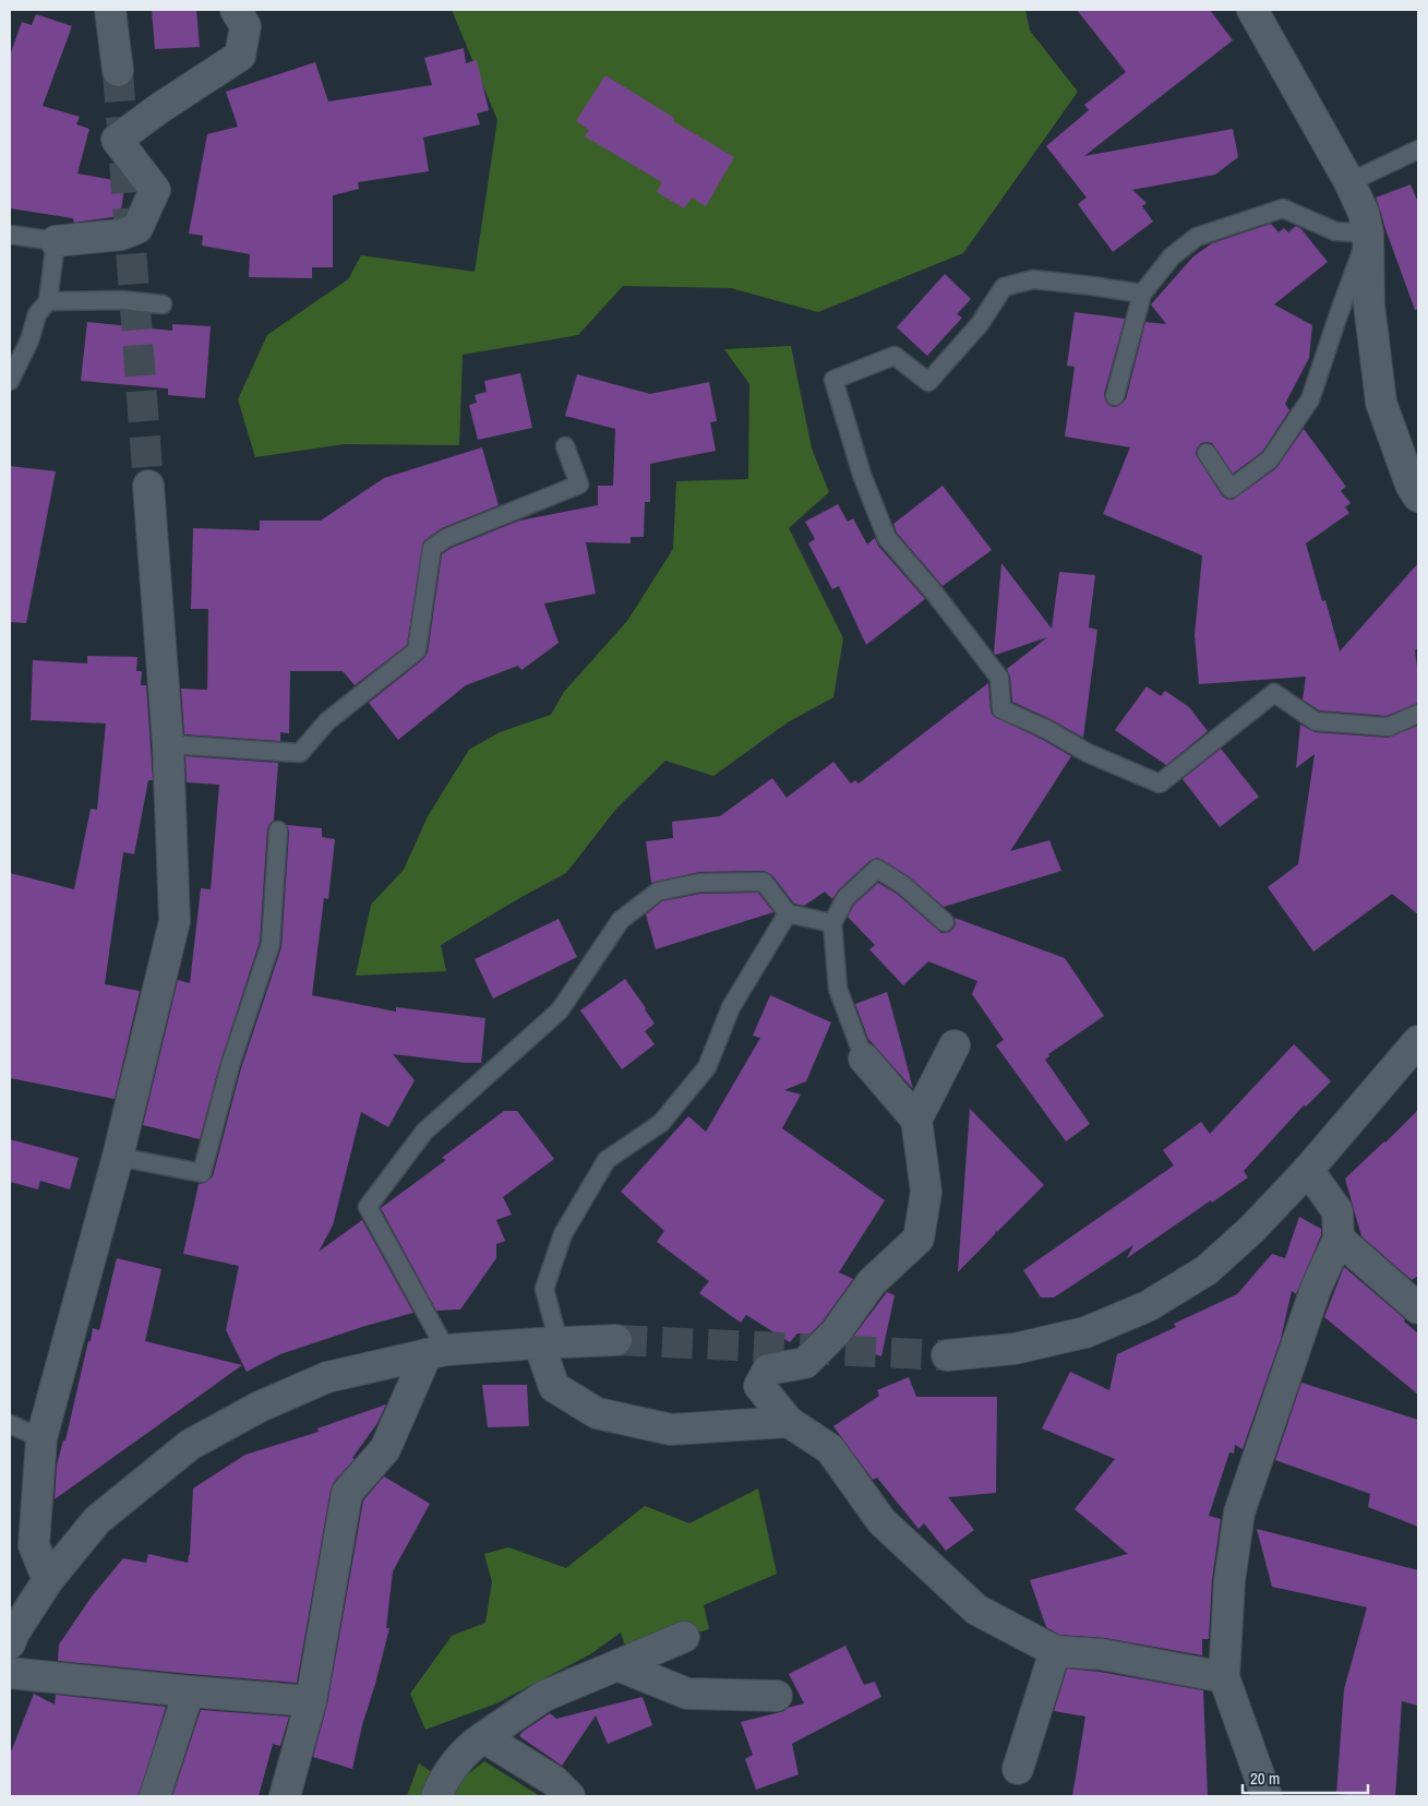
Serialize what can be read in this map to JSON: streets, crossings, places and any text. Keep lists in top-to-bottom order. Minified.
{"scale_bar":"20 m"}
